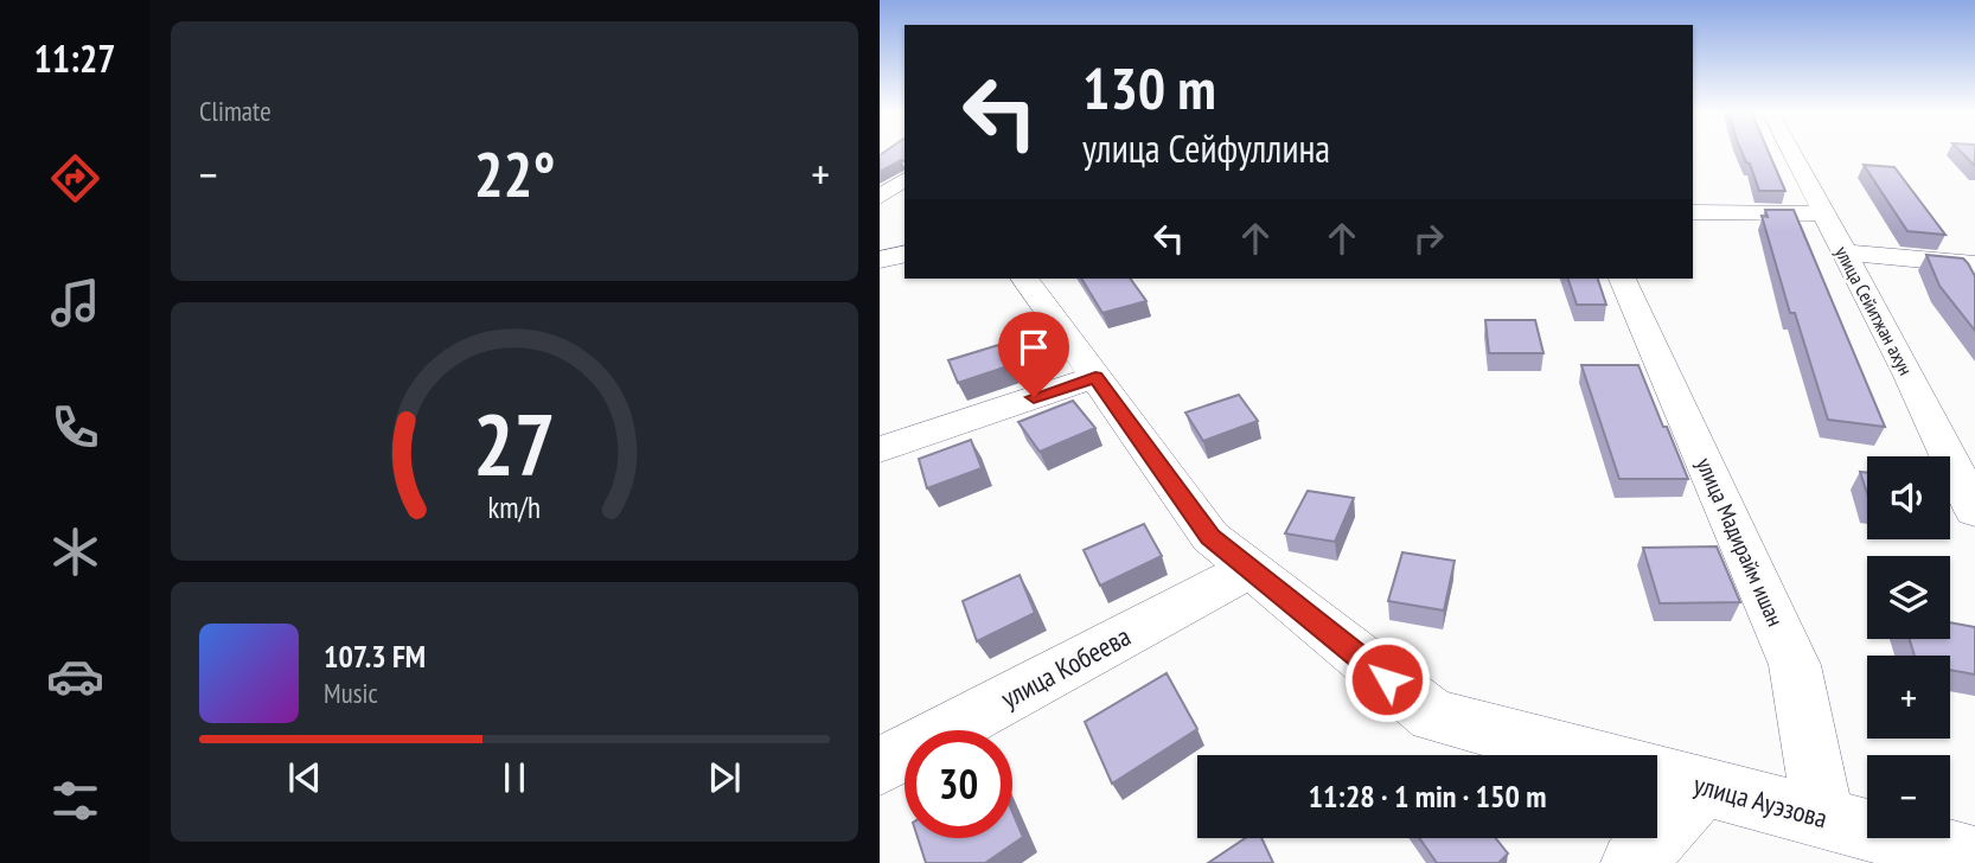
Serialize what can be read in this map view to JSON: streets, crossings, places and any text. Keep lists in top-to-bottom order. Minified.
{"streets":{"street":["улица Сейитжан ахун","улица Мадирайм ишан","улица Кобеева","улица Ауэзова"]},"crossings":[["улица Мадирайм ишан","улица Ауэзова"],["улица Кобеева","улица Ауэзова"]],"page":{"tabs":"11:27","tile":"Climate","turn":["130 m","улица Сейфуллина"],"heat":["−","22°","+"],"map_buttons":["+","−"],"song":["107.3 FM","Music"],"limit":"30","trip":"11:28 · 1 min · 150 m","gauge":["27","km/h"]}}
